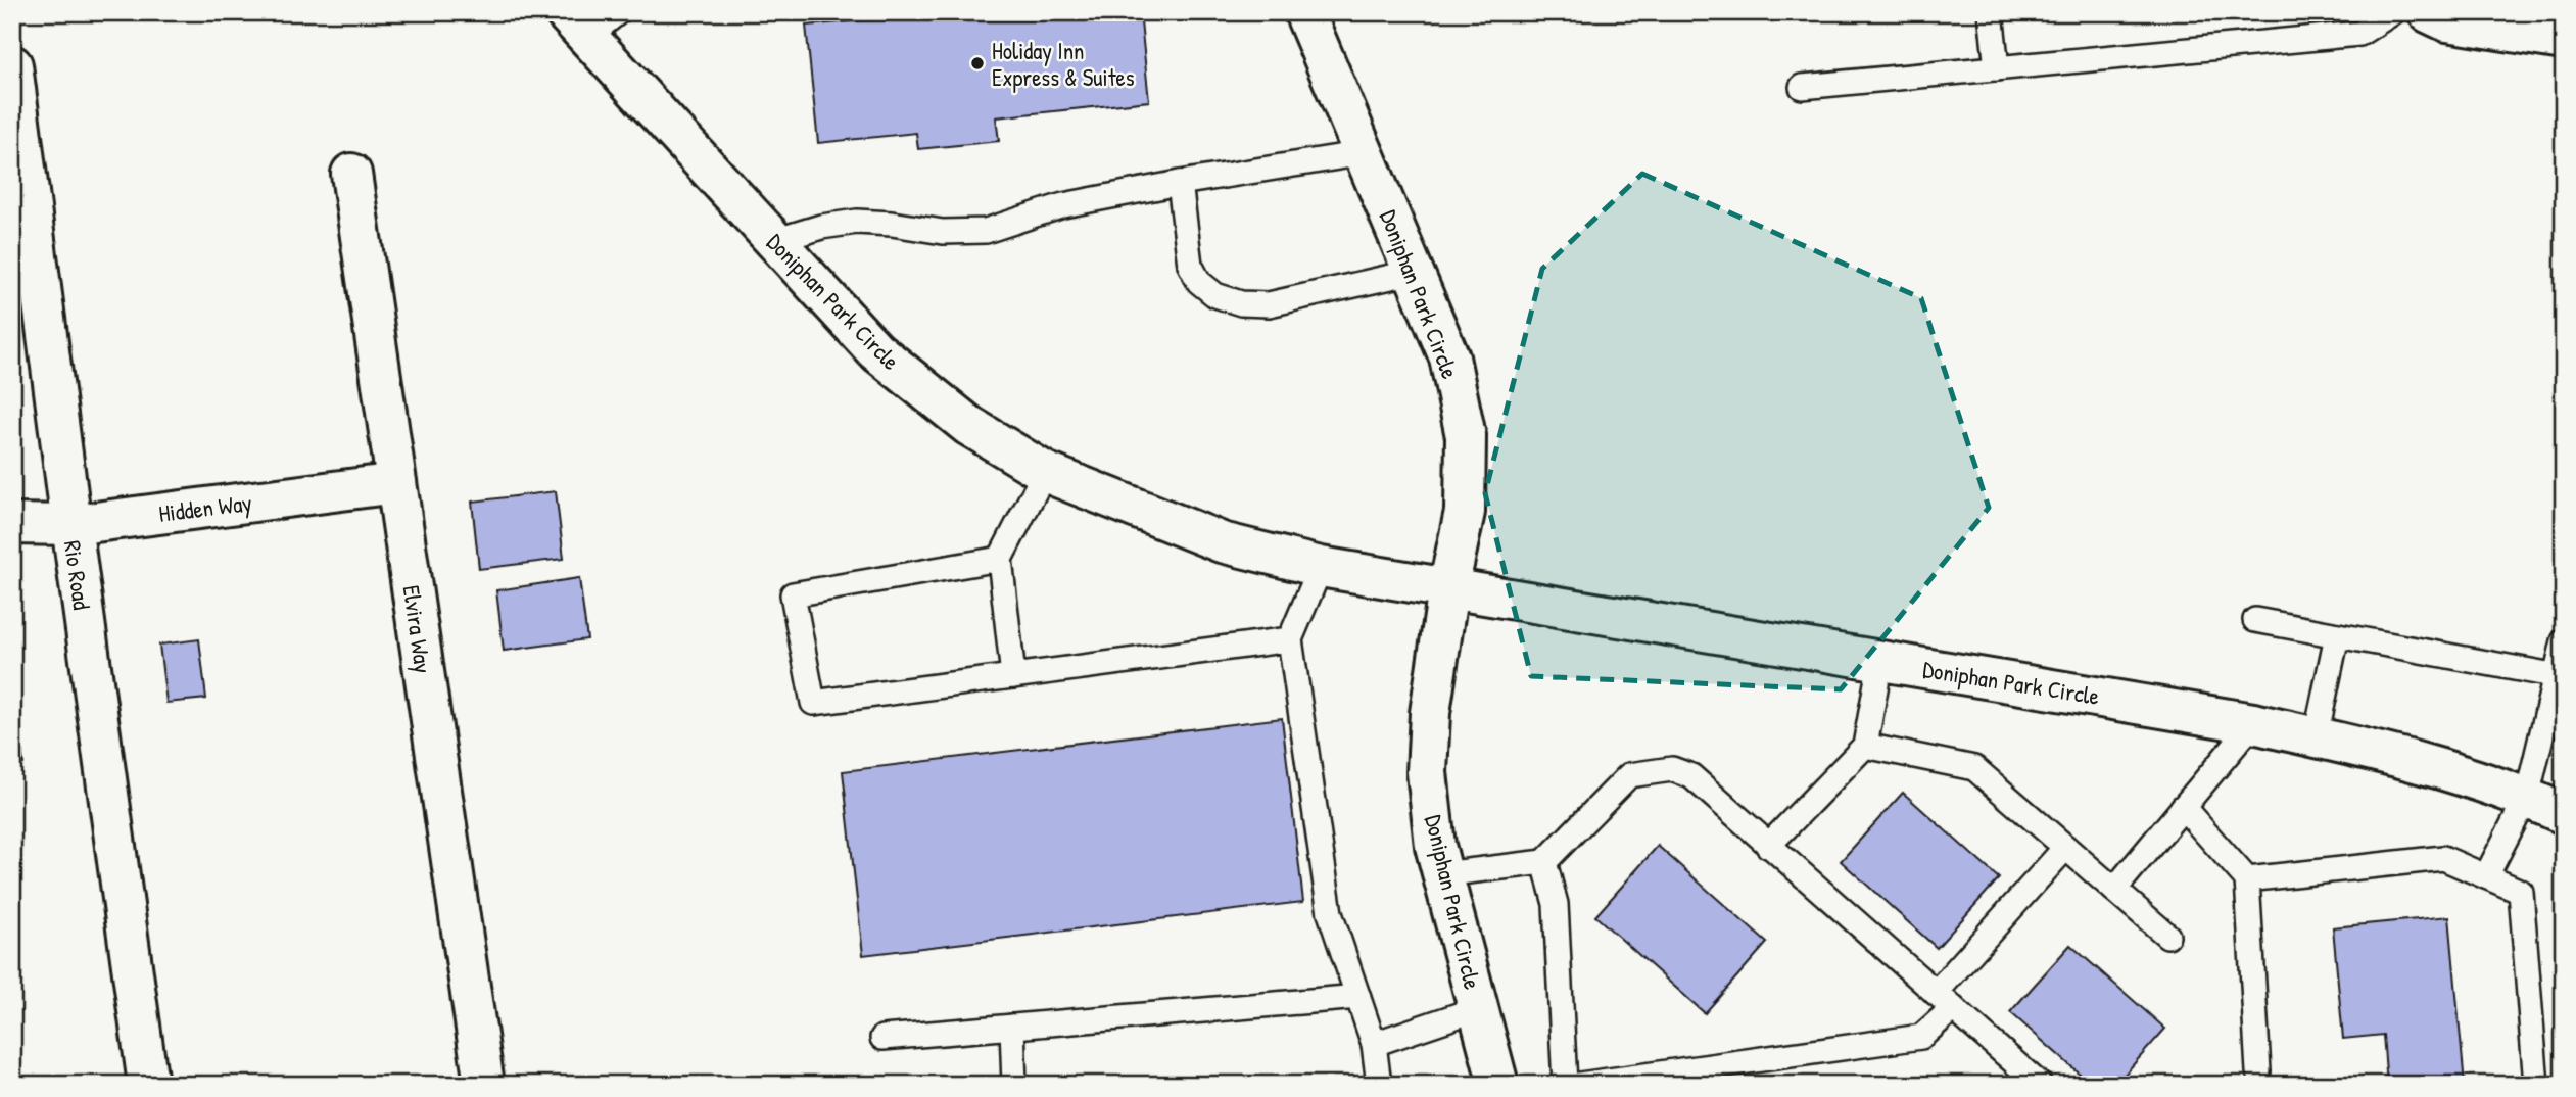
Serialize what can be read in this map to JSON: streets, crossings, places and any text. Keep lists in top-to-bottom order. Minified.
{"streets":{"street":["Doniphan Park Circle","Hidden Way","Rio Road","Elvira Way"]},"crossings":[["Hidden Way","Rio Road"],["Hidden Way","Elvira Way"]],"places":["Holiday Inn Express & Suites"]}
